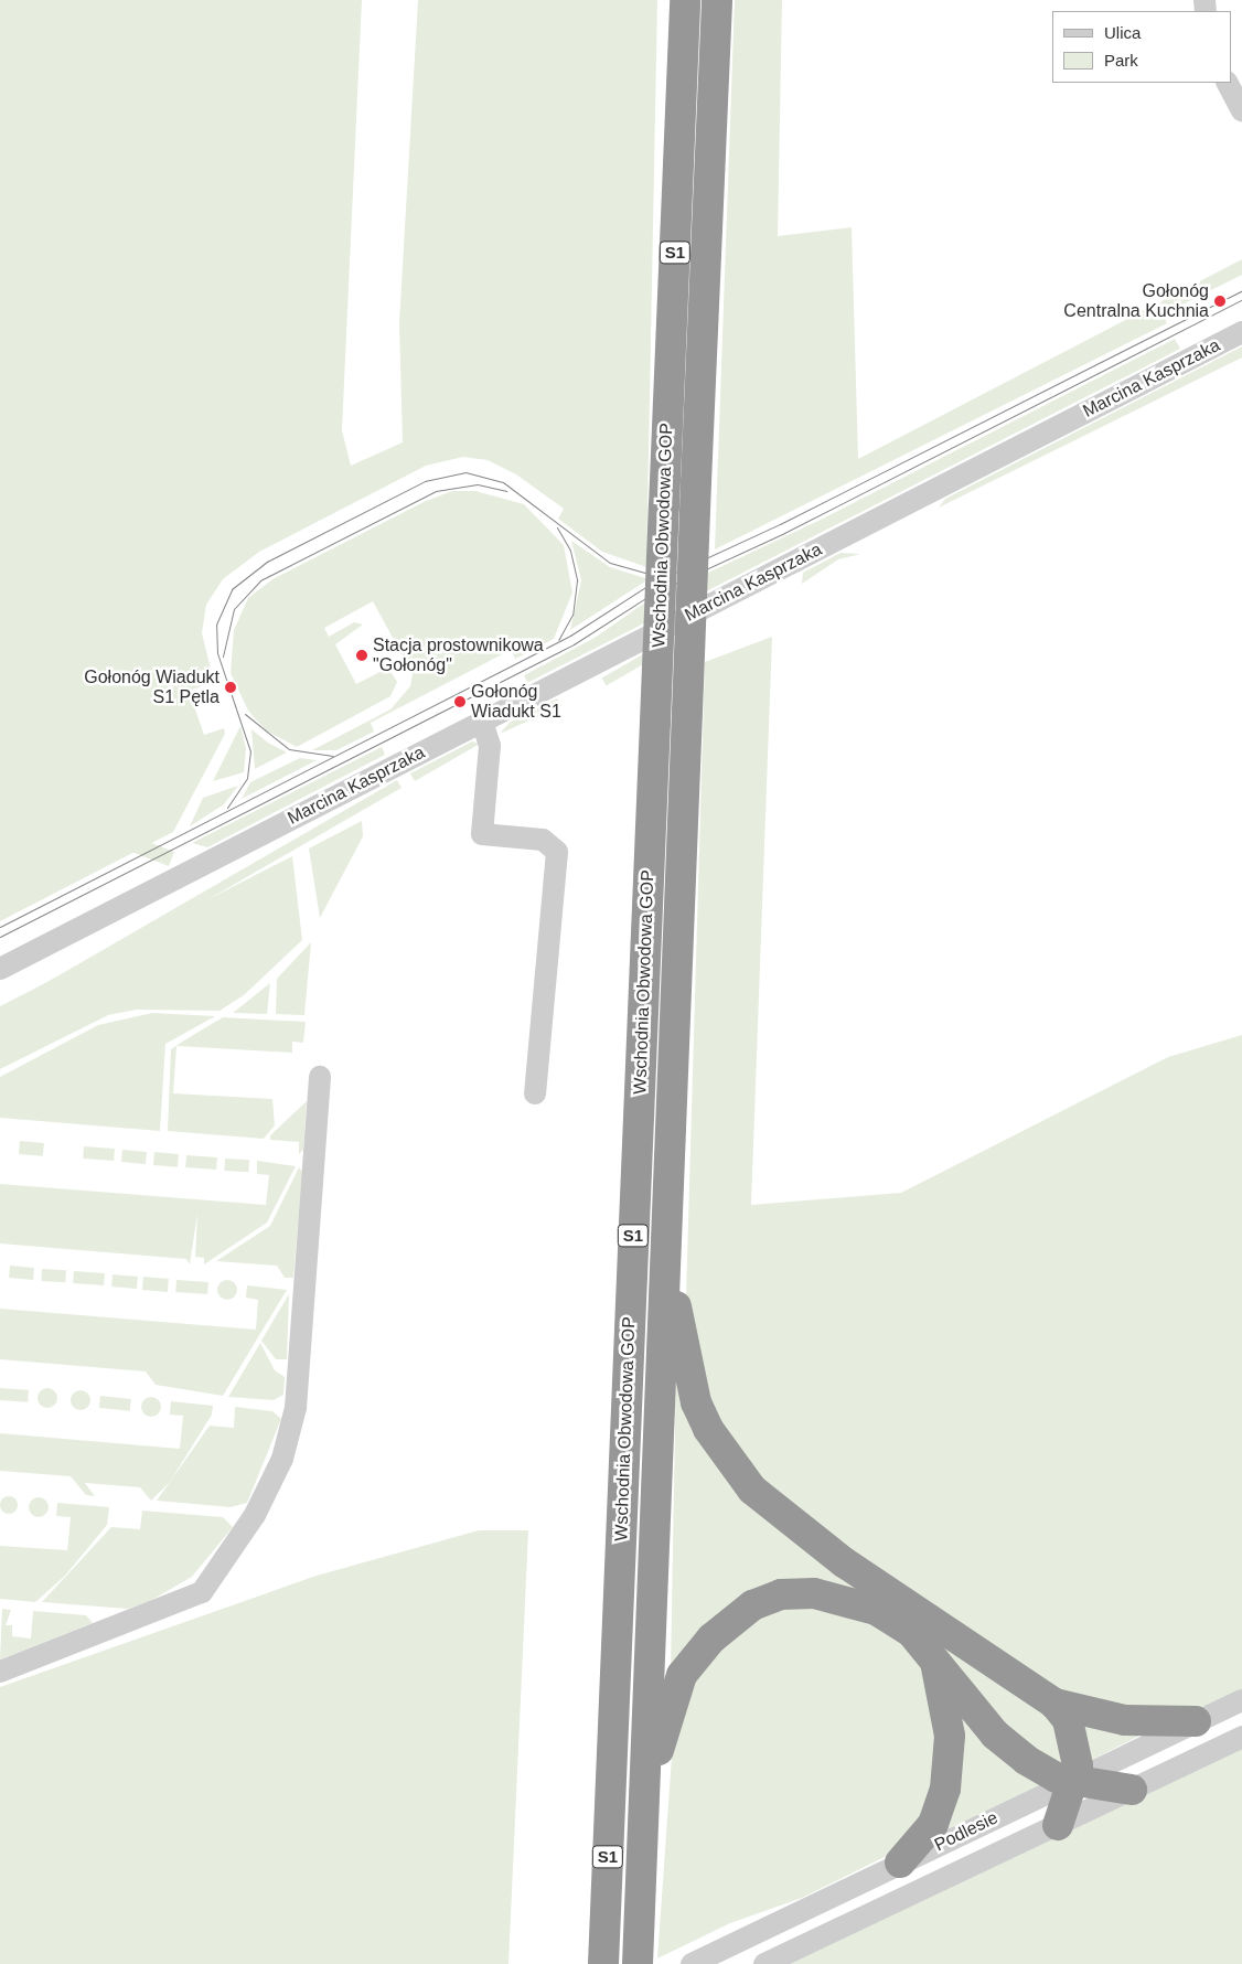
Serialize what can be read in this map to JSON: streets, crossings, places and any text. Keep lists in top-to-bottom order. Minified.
{"streets":{"highway":["S1","Wschodnia Obwodowa GOP"],"street":["Marcina Kasprzaka","Podlesie"]},"places":["Gołonóg Centralna Kuchnia","Stacja prostownikowa \"Gołonóg\"","Gołonóg Wiadukt S1 Pętla","Gołonóg Wiadukt S1"],"legend":["Ulica","Park"]}
